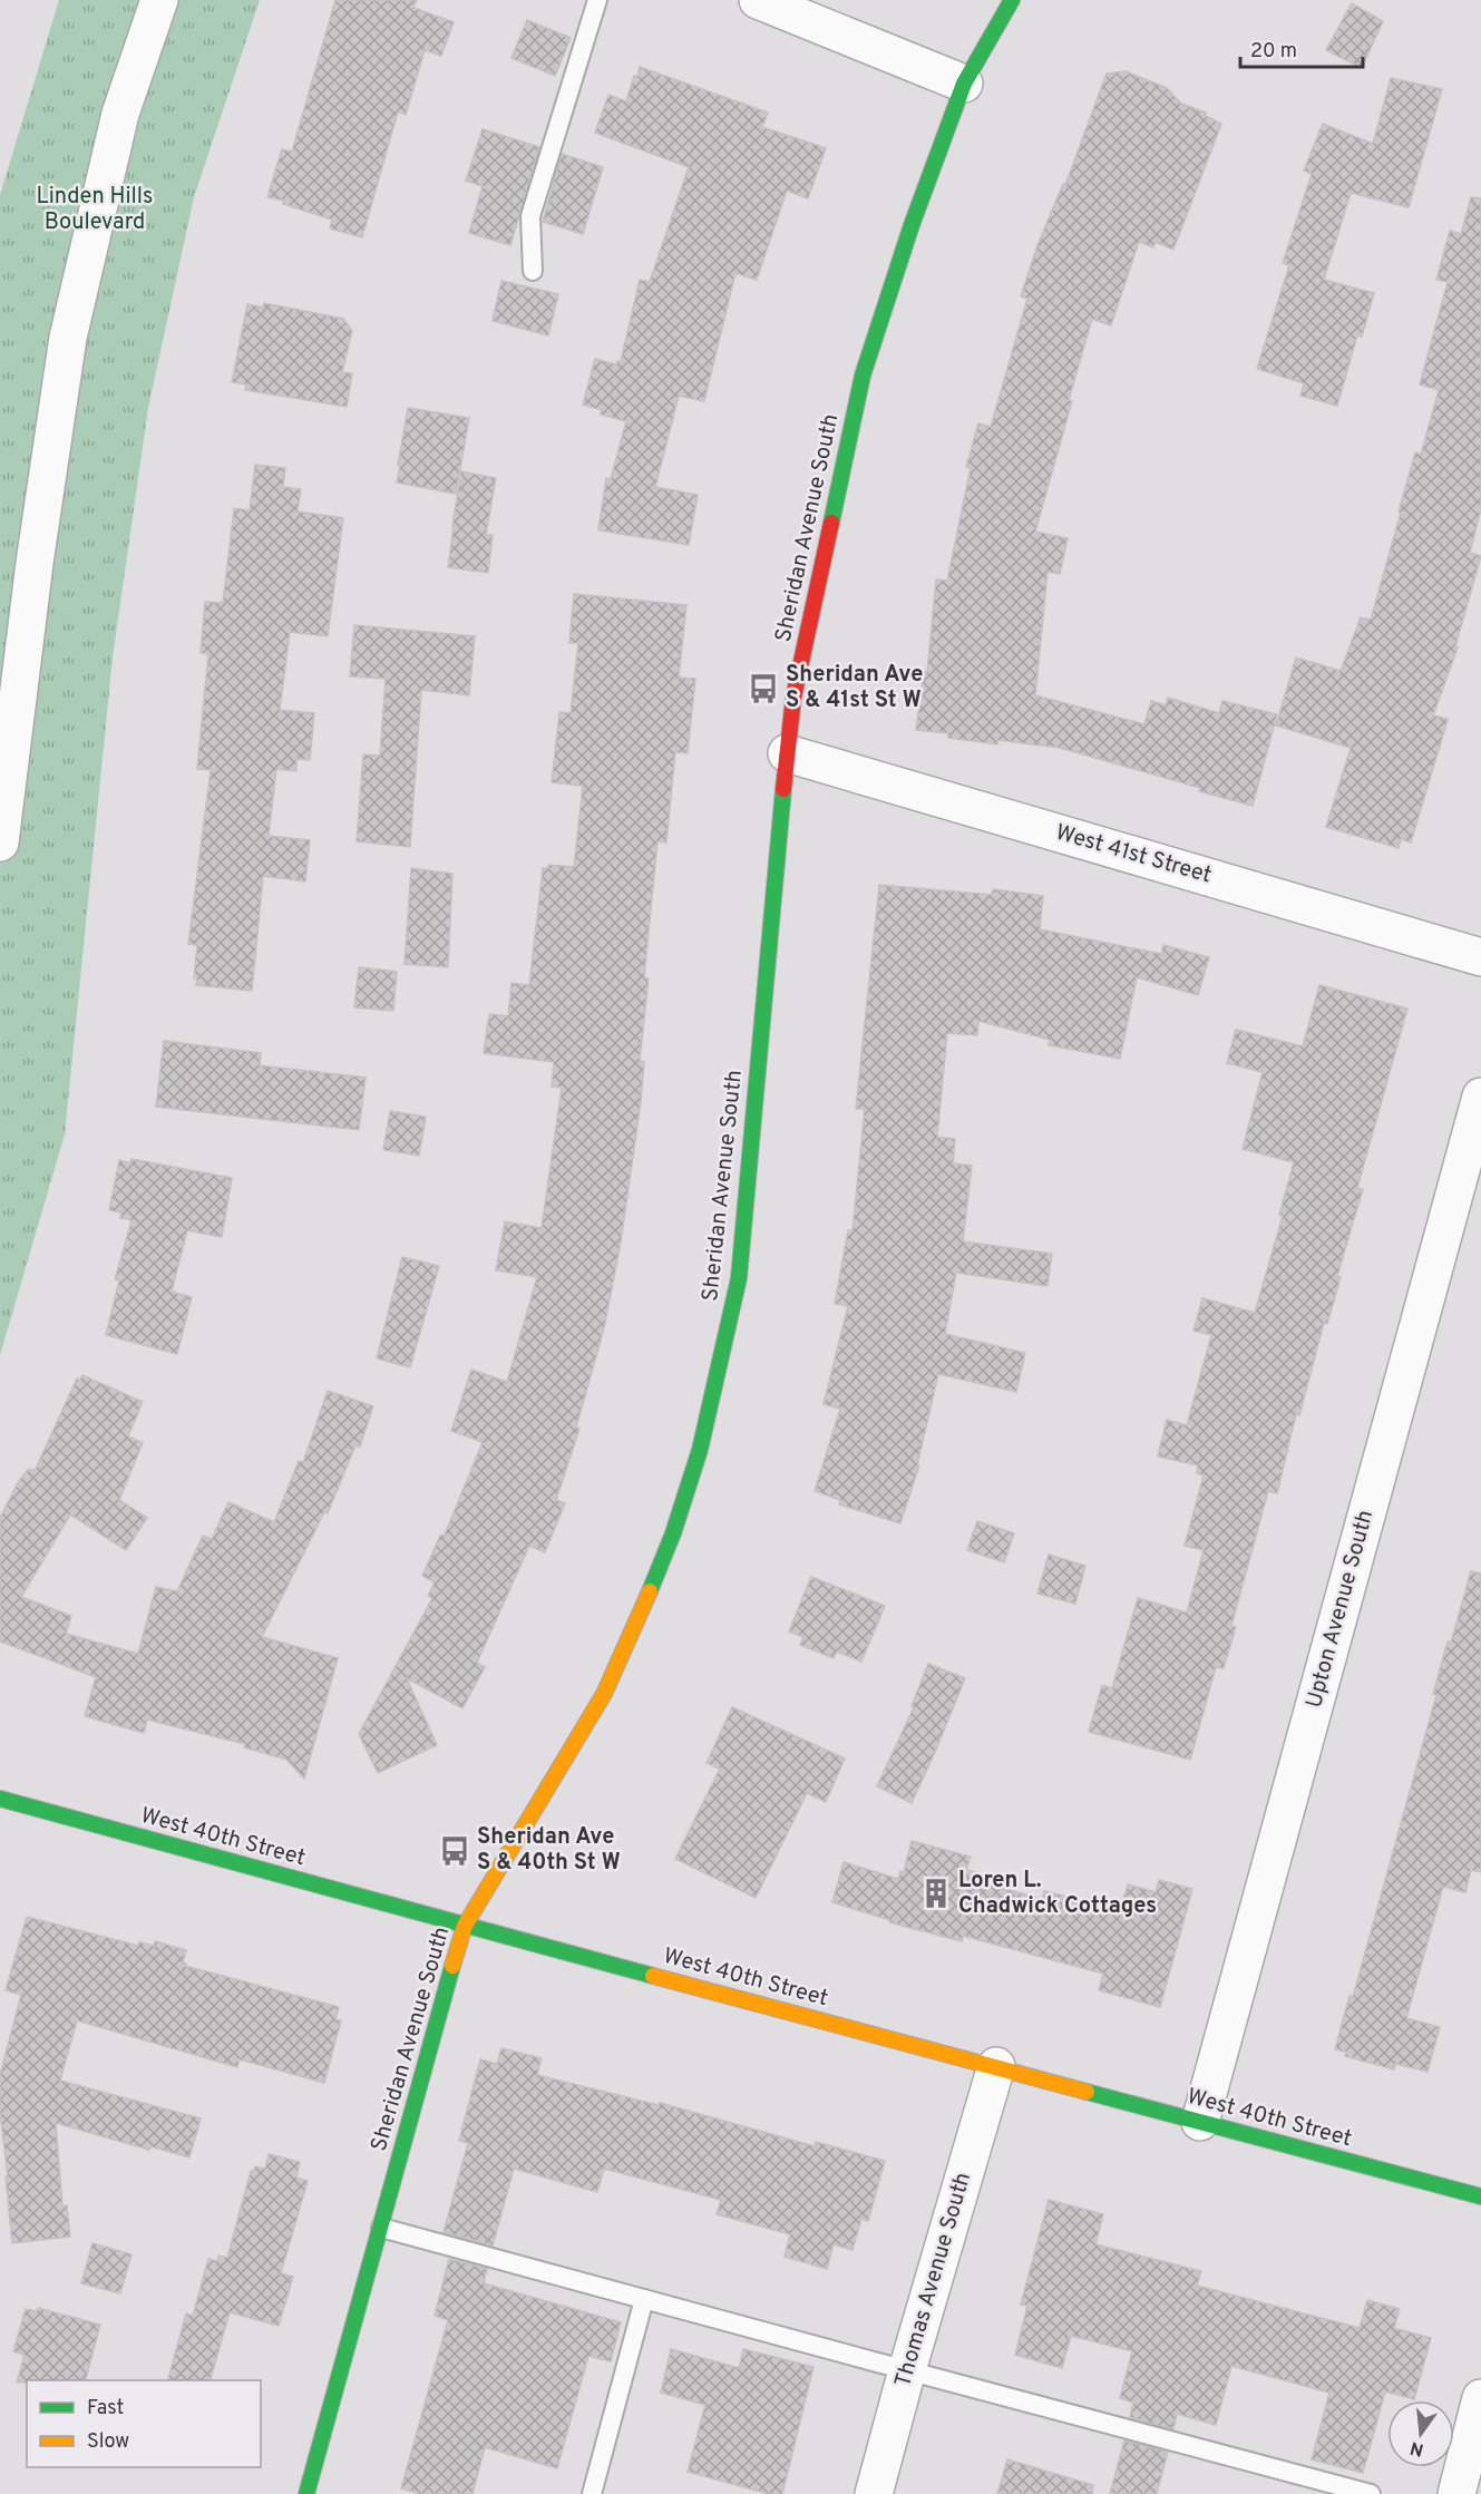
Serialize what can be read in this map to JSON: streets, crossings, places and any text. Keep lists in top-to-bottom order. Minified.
{"streets":{"street":["Sheridan Avenue South","West 41st Street","Upton Avenue South","West 40th Street","Thomas Avenue South"]},"crossings":[["Sheridan Avenue South","West 41st Street"],["Sheridan Avenue South","West 40th Street"],["Upton Avenue South","West 40th Street"],["West 40th Street","Thomas Avenue South"]],"parks":["Linden Hills Boulevard"],"places":{"bus stop":["Sheridan Ave S & 41st St W","Sheridan Ave S & 40th St W"],"building":["Loren L. Chadwick Cottages"]},"legend":["Fast","Slow"],"scale_bar":"20 m","north":"bottom"}
